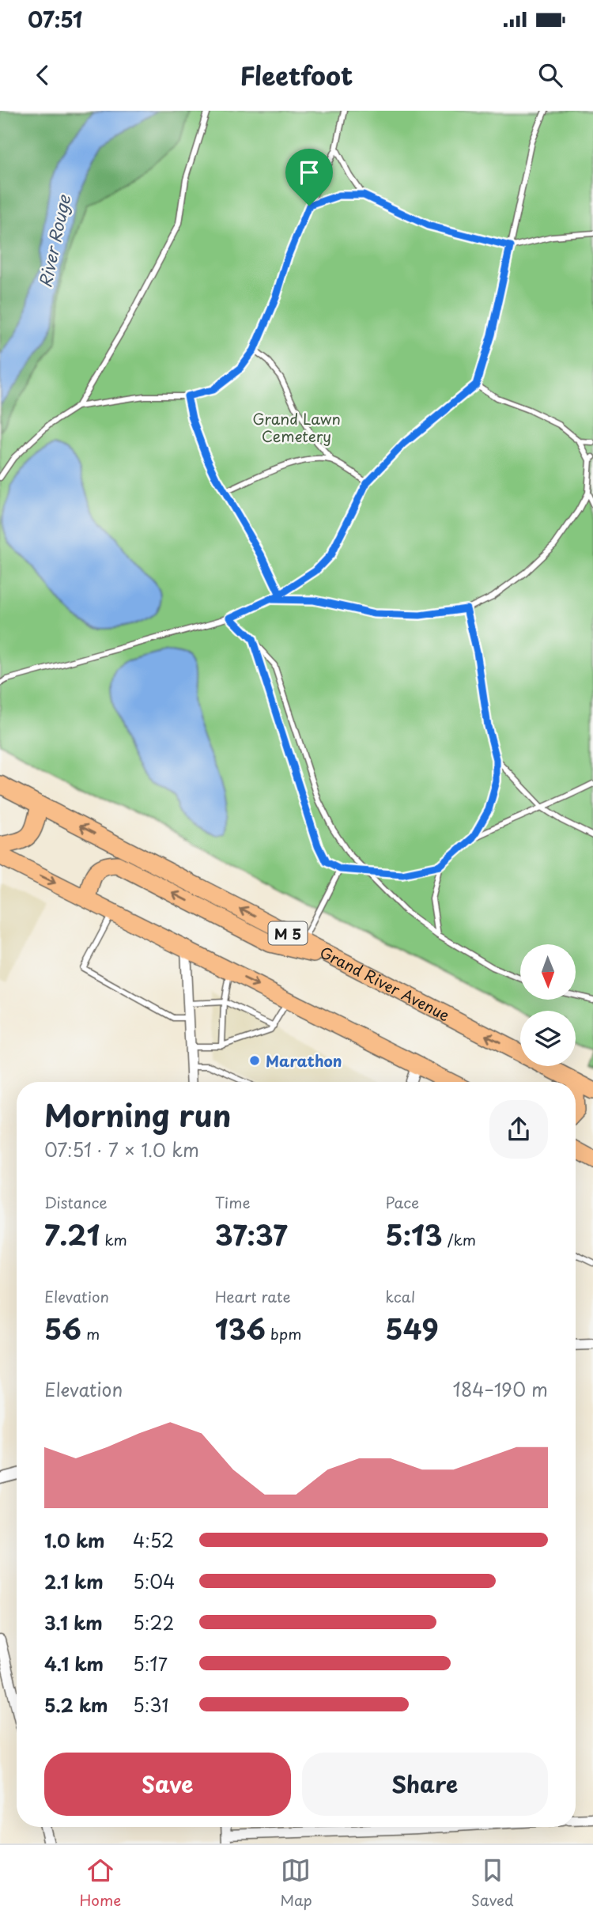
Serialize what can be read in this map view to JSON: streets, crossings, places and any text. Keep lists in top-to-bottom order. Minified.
{"streets":{"main road":["M 5","Grand River Avenue"]},"water":["River Rouge"],"parks":["Grand Lawn Cemetery"],"places":["Marathon"],"north":"bottom","page":{"status":"07:51","header":"Fleetfoot","heading":["Morning run","07:51 · 7 × 1.0 km"],"stats":[["Distance","7.21 km"],["Time","37:37"],["Pace","5:13 /km"],["Elevation","56 m"],["Heart rate","136 bpm"],["kcal","549"]],"chart":["Elevation","184–190 m"],"list":[{"name":"1.0 km","note":"4:52"},{"name":"2.1 km","note":"5:04"},{"name":"3.1 km","note":"5:22"},{"name":"4.1 km","note":"5:17"},{"name":"5.2 km","note":"5:31"}],"buttons":["Save","Share"],"tabs":["Home","Map","Saved"]}}
